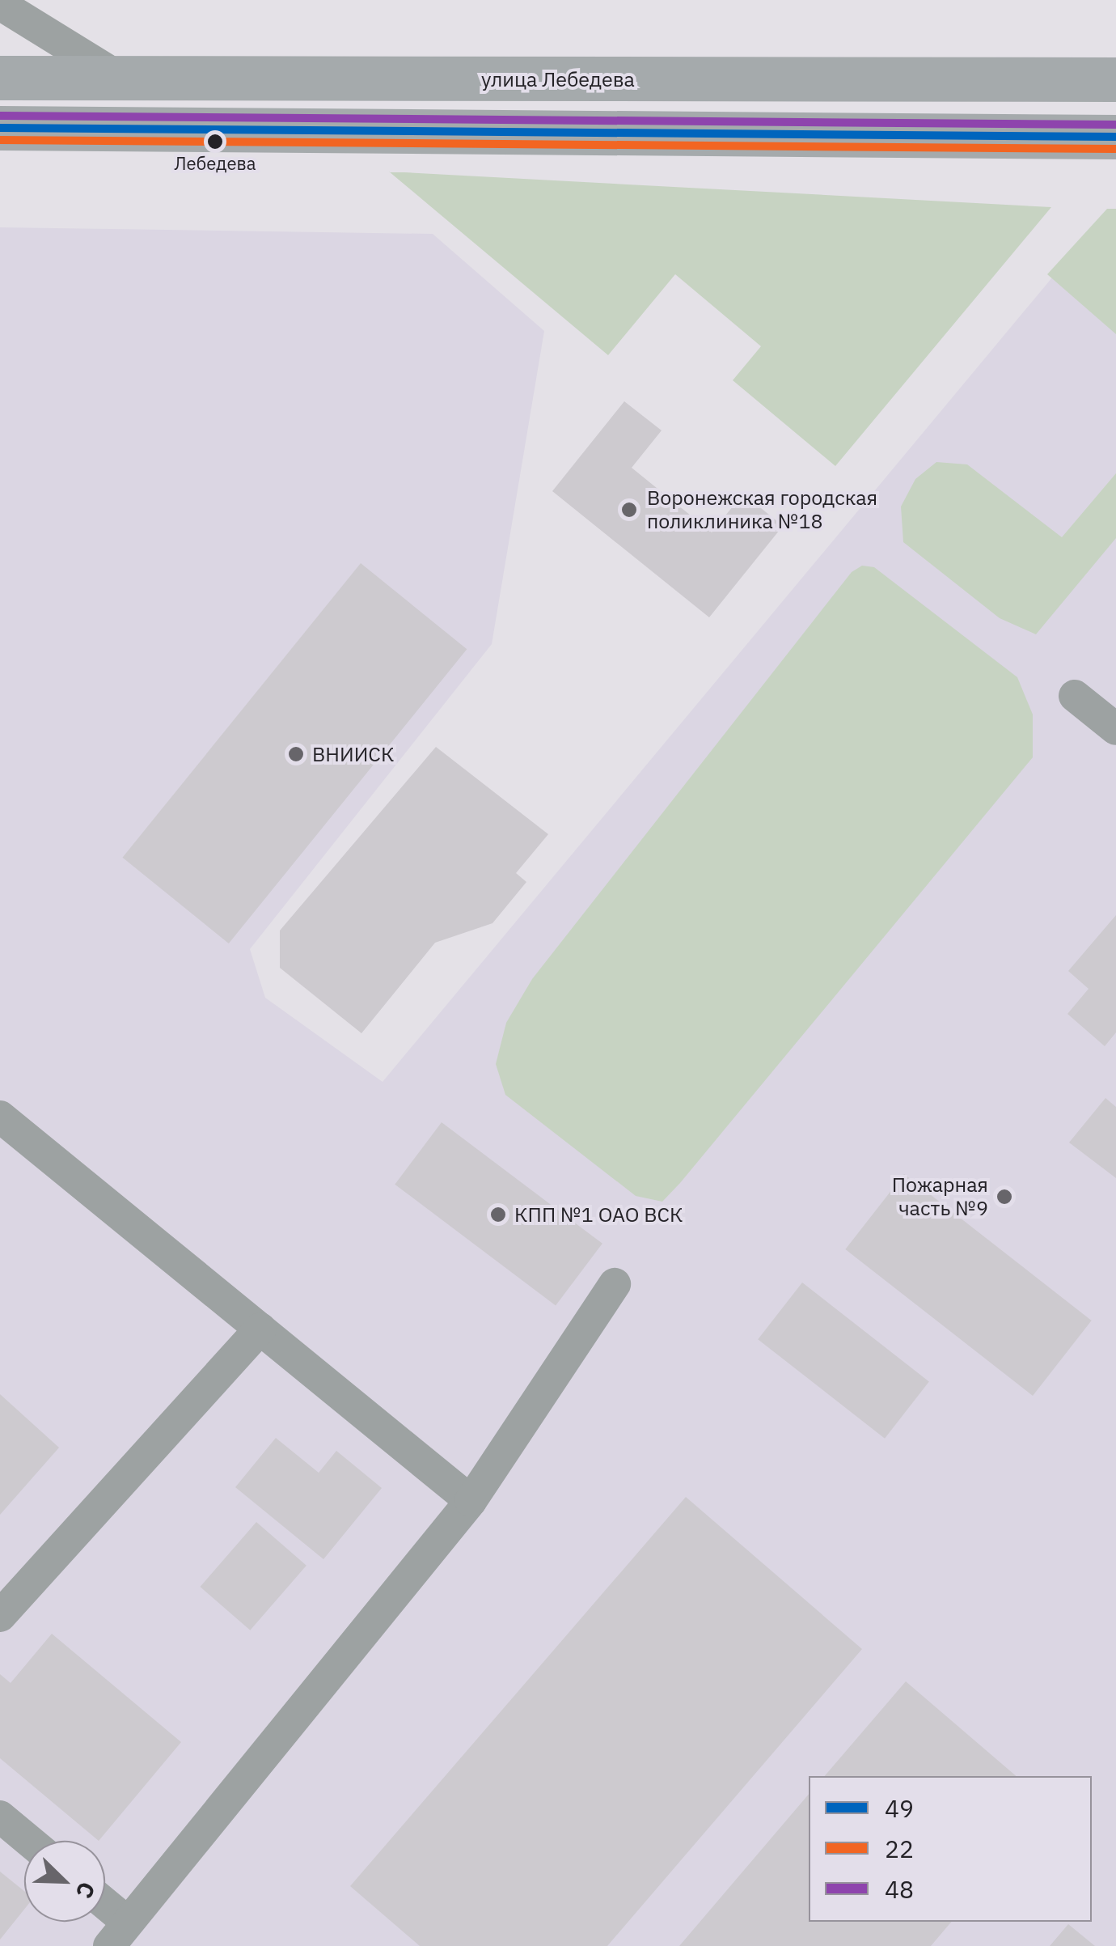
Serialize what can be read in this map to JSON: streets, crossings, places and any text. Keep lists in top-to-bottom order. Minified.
{"streets":{"highway":["улица Лебедева"]},"places":["Лебедева","Воронежская городская поликлиника №18","ВНИИСК","Пожарная часть №9","КПП №1 ОАО ВСК"],"lines":["transit line 48","transit line 49","transit line 22"],"legend":["49","22","48"],"north":"bottom right"}
